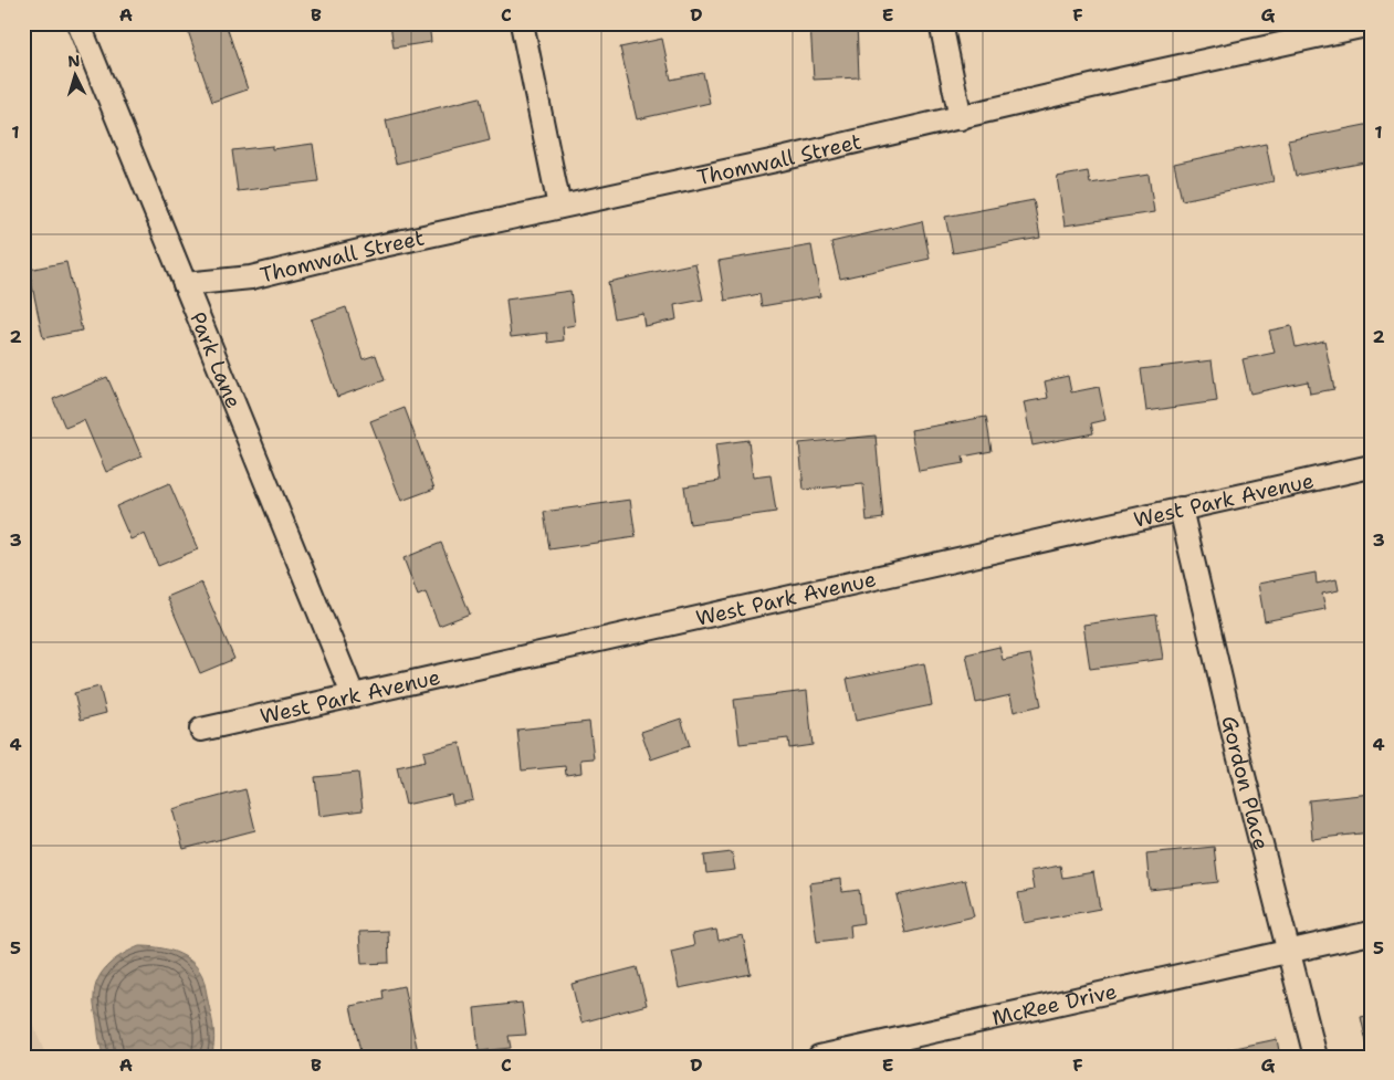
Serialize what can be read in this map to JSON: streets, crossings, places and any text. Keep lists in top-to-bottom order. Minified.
{"streets":{"street":["Thomwall Street","Park Lane","West Park Avenue","Gordon Place","McRee Drive"]},"crossings":[["Thomwall Street","Park Lane"],["Park Lane","West Park Avenue"],["West Park Avenue","Gordon Place"],["Gordon Place","McRee Drive"]],"north":"top","grid":{"columns":["A","B","C","D","E","F","G"],"rows":["1","2","3","4","5"]}}
